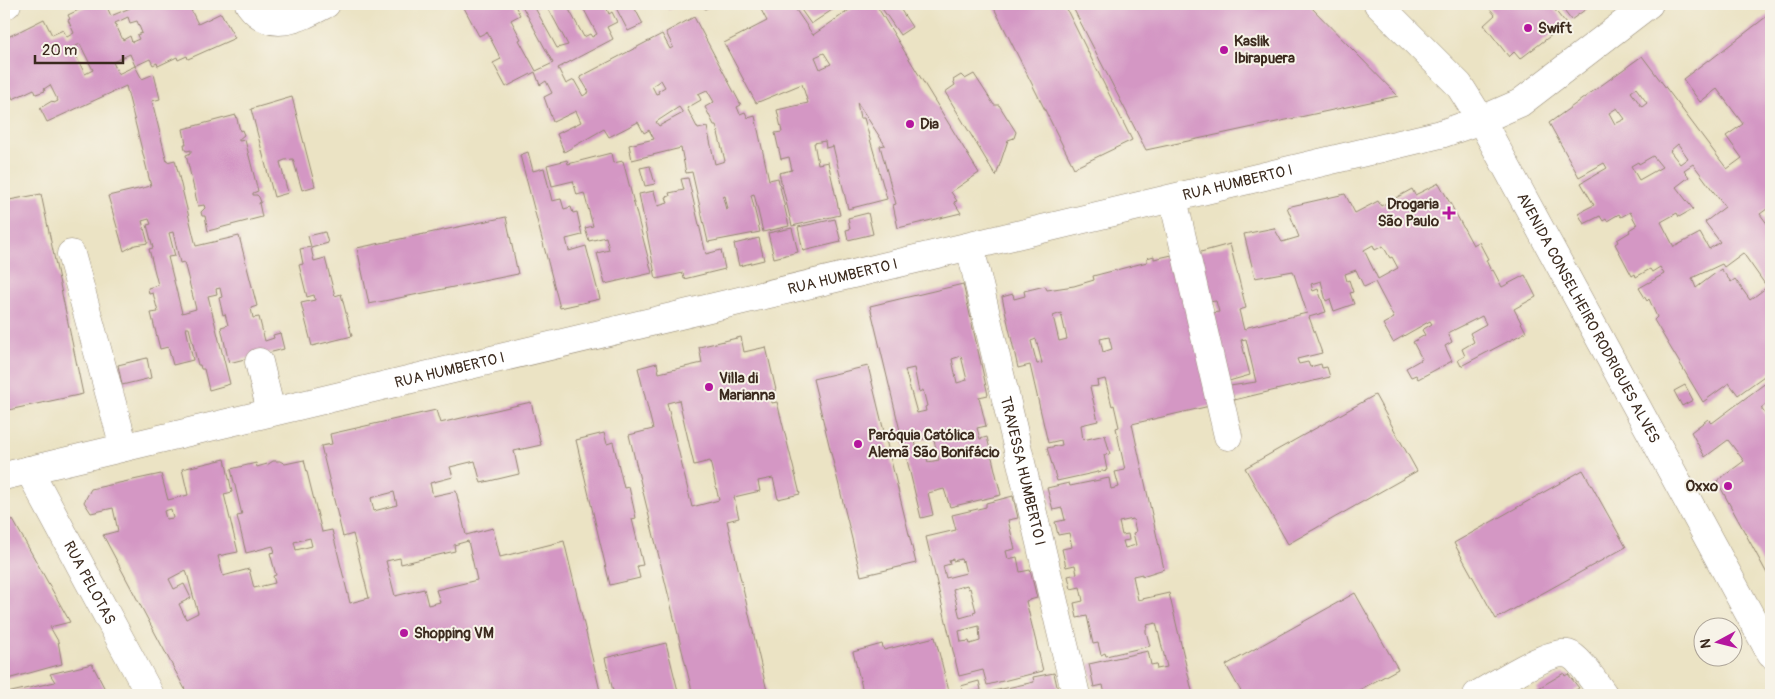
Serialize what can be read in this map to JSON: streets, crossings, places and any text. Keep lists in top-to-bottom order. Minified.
{"streets":{"street":["RUA HUMBERTO I","AVENIDA CONSELHEIRO RODRIGUES ALVES","TRAVESSA HUMBERTO I","RUA PELOTAS"]},"crossings":[["RUA HUMBERTO I","AVENIDA CONSELHEIRO RODRIGUES ALVES"],["RUA HUMBERTO I","TRAVESSA HUMBERTO I"],["RUA HUMBERTO I","RUA PELOTAS"]],"places":{"other":["Swift","Kaslik Ibirapuera","Dia","Villa di Marianna","Paróquia Católica Alemã São Bonifácio","Oxxo","Shopping VM"],"health":["Drogaria São Paulo"]},"scale_bar":"20 m","north":"left"}
